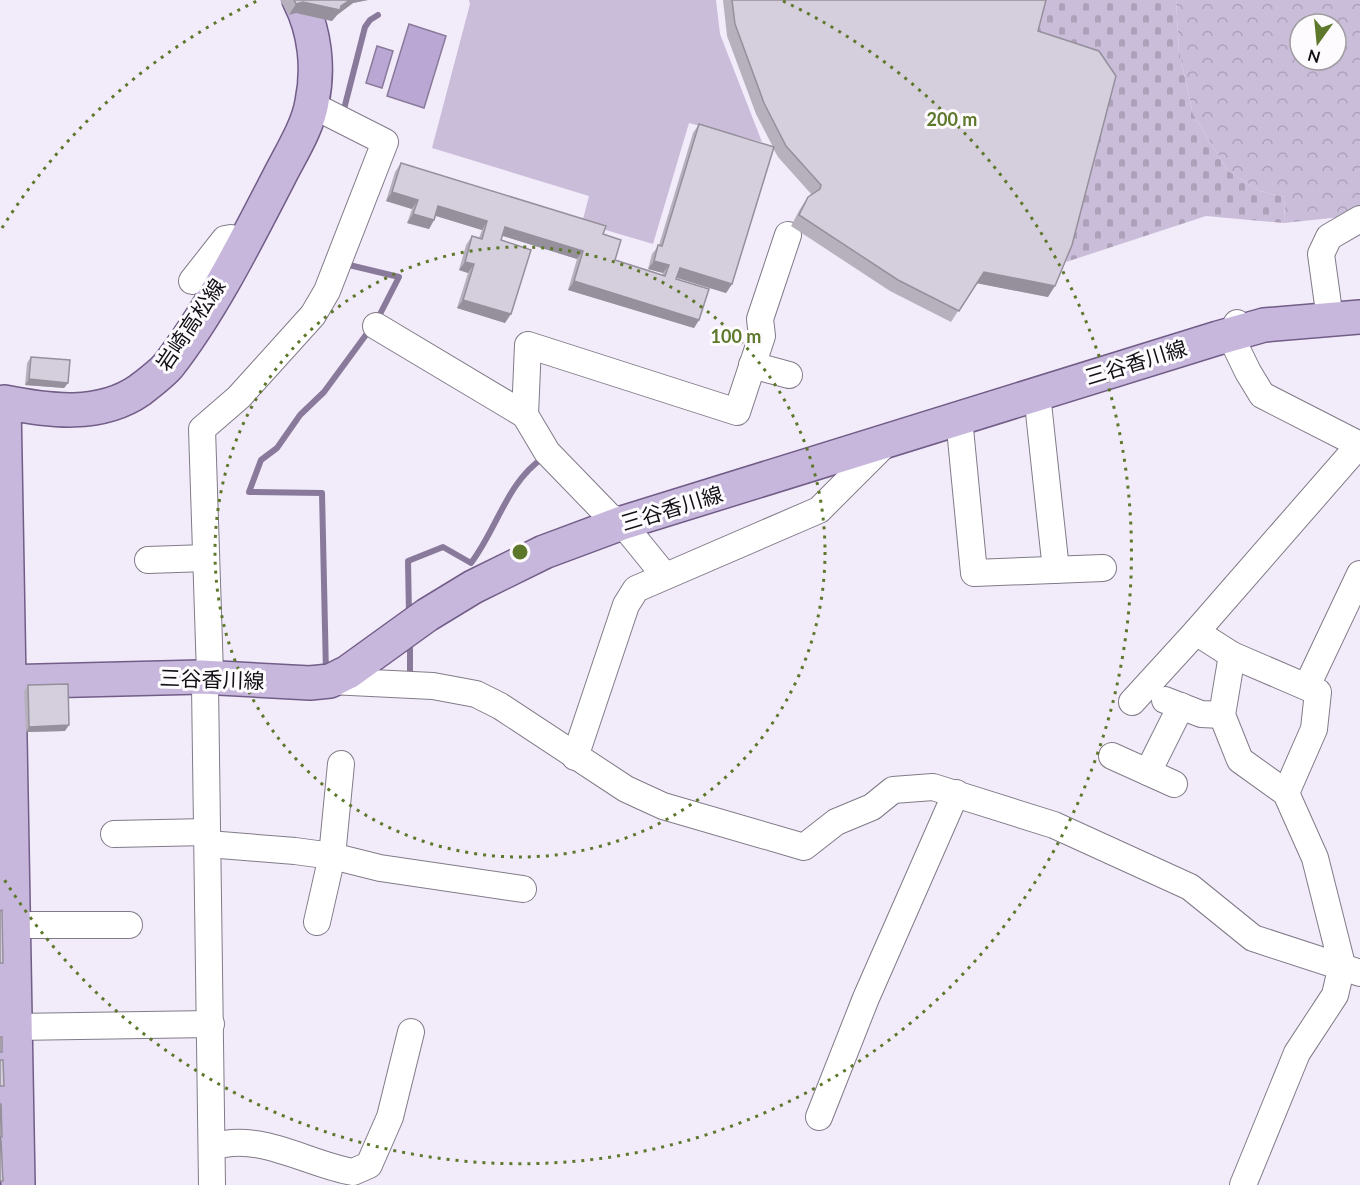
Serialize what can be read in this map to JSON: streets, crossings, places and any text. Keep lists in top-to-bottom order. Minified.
{"streets":{"main road":["岩崎高松線","三谷香川線"]},"crossings":[["岩崎高松線","三谷香川線"]],"north":"bottom","rings":["200 m","100 m"]}
